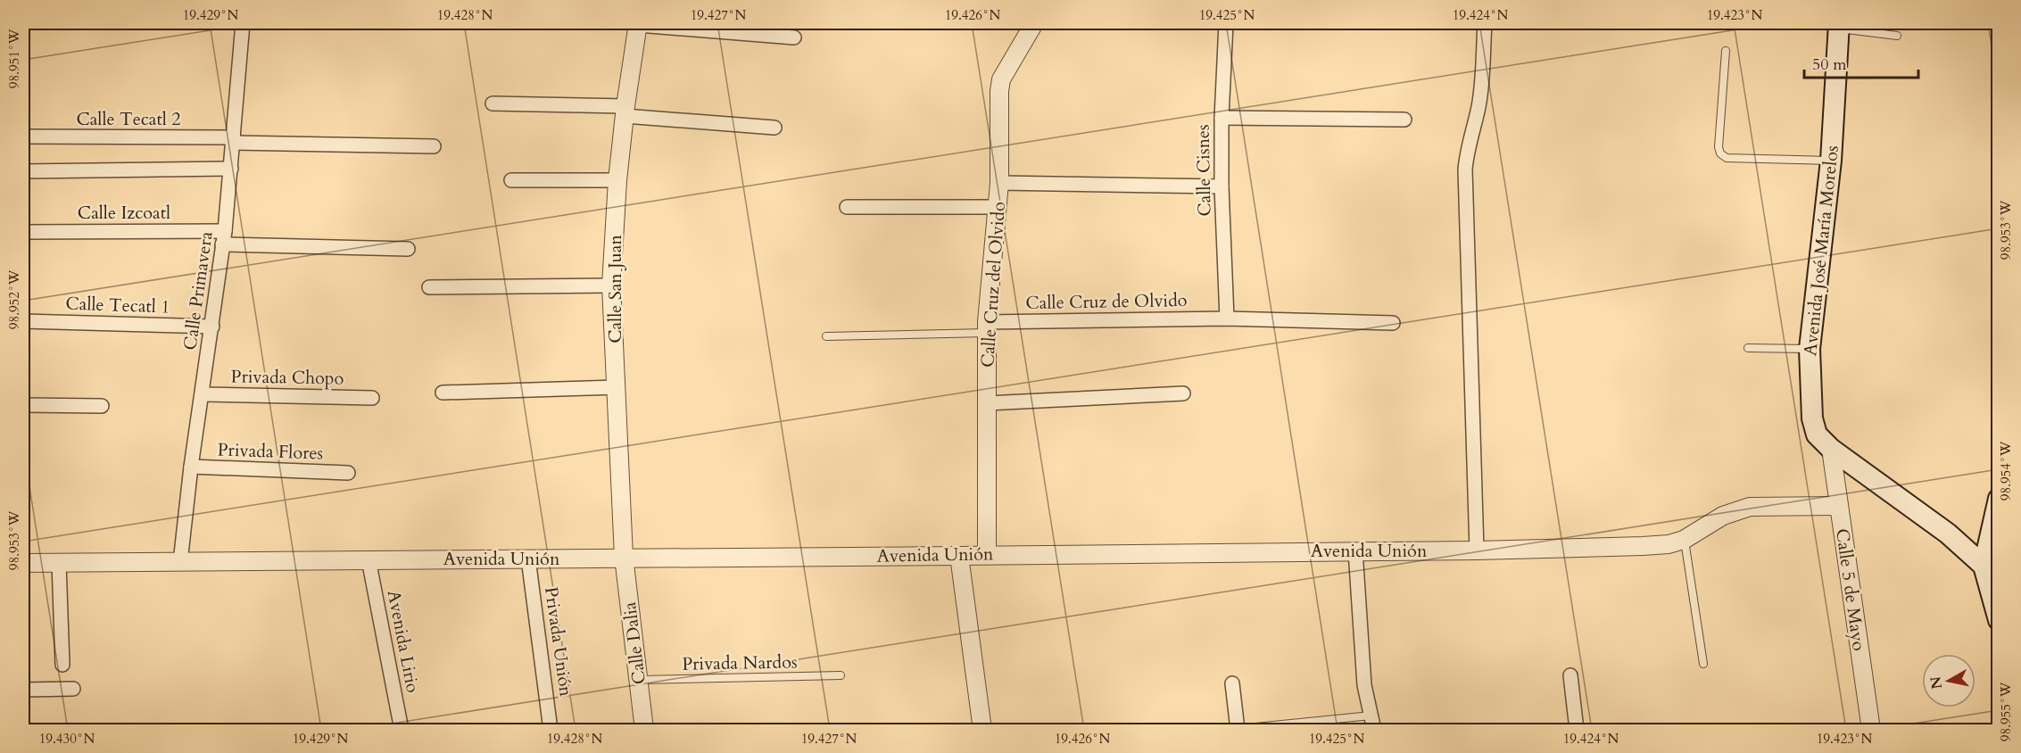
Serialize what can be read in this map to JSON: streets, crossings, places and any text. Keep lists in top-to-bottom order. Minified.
{"streets":{"main road":["Avenida José María Morelos"],"street":["Calle Tecatl 2","Calle Cisnes","Calle Izcoatl","Calle Cruz del Olvido","Calle San Juan","Calle Primavera","Calle Cruz de Olvido","Calle Tecatl 1","Privada Chopo","Privada Flores","Avenida Unión","Calle 5 de Mayo","Avenida Lirio","Privada Unión","Calle Dalia"],"lane":["Privada Nardos"]},"crossings":[["Calle Tecatl 2","Calle Primavera"],["Calle Cisnes","Calle Cruz de Olvido"],["Calle Izcoatl","Calle Primavera"],["Avenida José María Morelos","Calle 5 de Mayo"],["Calle Cruz del Olvido","Calle Cruz de Olvido"],["Calle Cruz del Olvido","Avenida Unión"],["Calle San Juan","Avenida Unión"],["Calle San Juan","Calle Dalia"],["Calle Primavera","Calle Tecatl 1"],["Calle Primavera","Privada Chopo"],["Calle Primavera","Privada Flores"],["Calle Primavera","Avenida Unión"],["Avenida Unión","Calle 5 de Mayo"],["Avenida Unión","Avenida Lirio"],["Avenida Unión","Privada Unión"],["Avenida Unión","Calle Dalia"],["Calle Dalia","Privada Nardos"]],"scale_bar":"50 m","north":"left","coordinates":["19.429°N","19.428°N","19.427°N","19.426°N","19.425°N","19.424°N","19.423°N","98.951°W","98.953°W","98.952°W","98.954°W","98.955°W","19.430°N"]}
